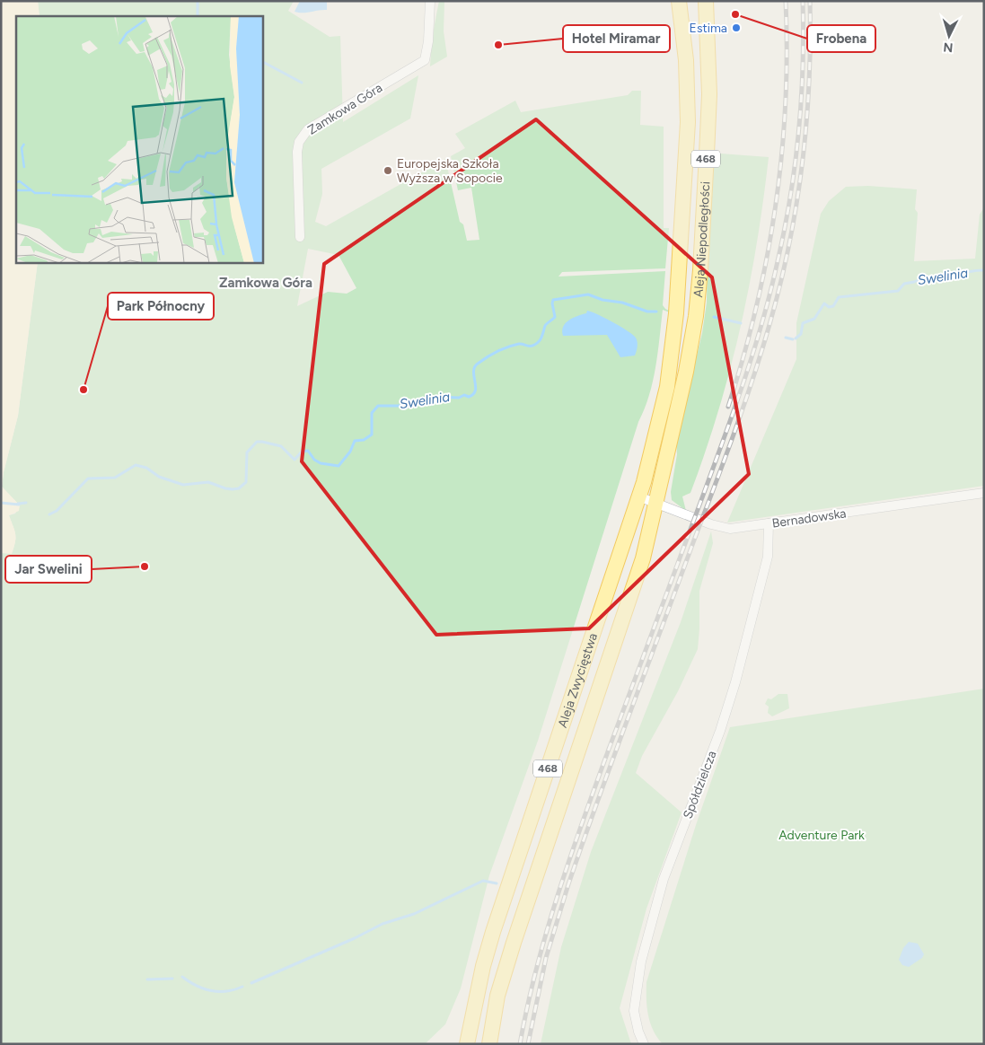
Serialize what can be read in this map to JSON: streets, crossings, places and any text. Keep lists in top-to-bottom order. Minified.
{"streets":{"main road":["468","Aleja Niepodległości","Aleja Zwycięstwa"],"street":["Zamkowa Góra","Bernadowska","Spółdzielcza"]},"crossings":[["Aleja Niepodległości","Aleja Zwycięstwa"],["Bernadowska","Aleja Zwycięstwa"],["Bernadowska","Spółdzielcza"]],"districts":["Zamkowa Góra"],"water":["Swelinia"],"parks":["Adventure Park"],"places":["Frobena","Estima","Hotel Miramar","Europejska Szkoła Wyższa w Sopocie","Park Północny","Jar Swelini"],"north":"bottom"}
